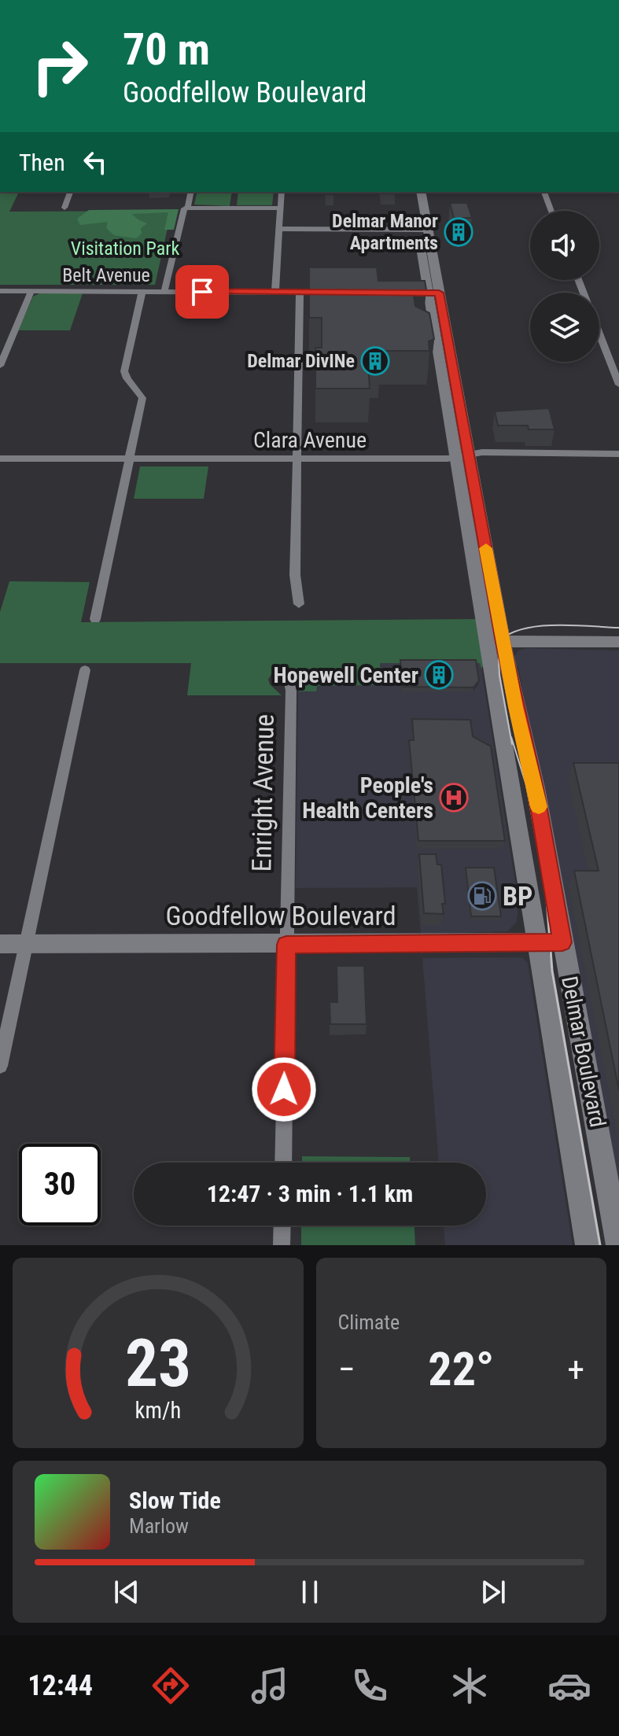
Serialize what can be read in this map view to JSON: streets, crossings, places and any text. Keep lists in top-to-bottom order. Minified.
{"streets":{"main road":["Goodfellow Boulevard","Delmar Boulevard"],"street":["Belt Avenue","Clara Avenue","Enright Avenue"]},"crossings":[["Clara Avenue","Delmar Boulevard"],["Enright Avenue","Goodfellow Boulevard"],["Goodfellow Boulevard","Delmar Boulevard"]],"parks":["Visitation Park"],"places":{"building":["Delmar Manor Apartments","Delmar DivINe","Hopewell Center"],"hospital":["People's Health Centers"],"fuel station":["BP"]},"page":{"turn":["70 m","Goodfellow Boulevard"],"then":"Then","limit":"30","trip":"12:47 · 3 min · 1.1 km","tile":"Climate","heat":["−","22°","+"],"song":["Slow Tide","Marlow"],"tabs":"12:44","gauge":["23","km/h"]}}
